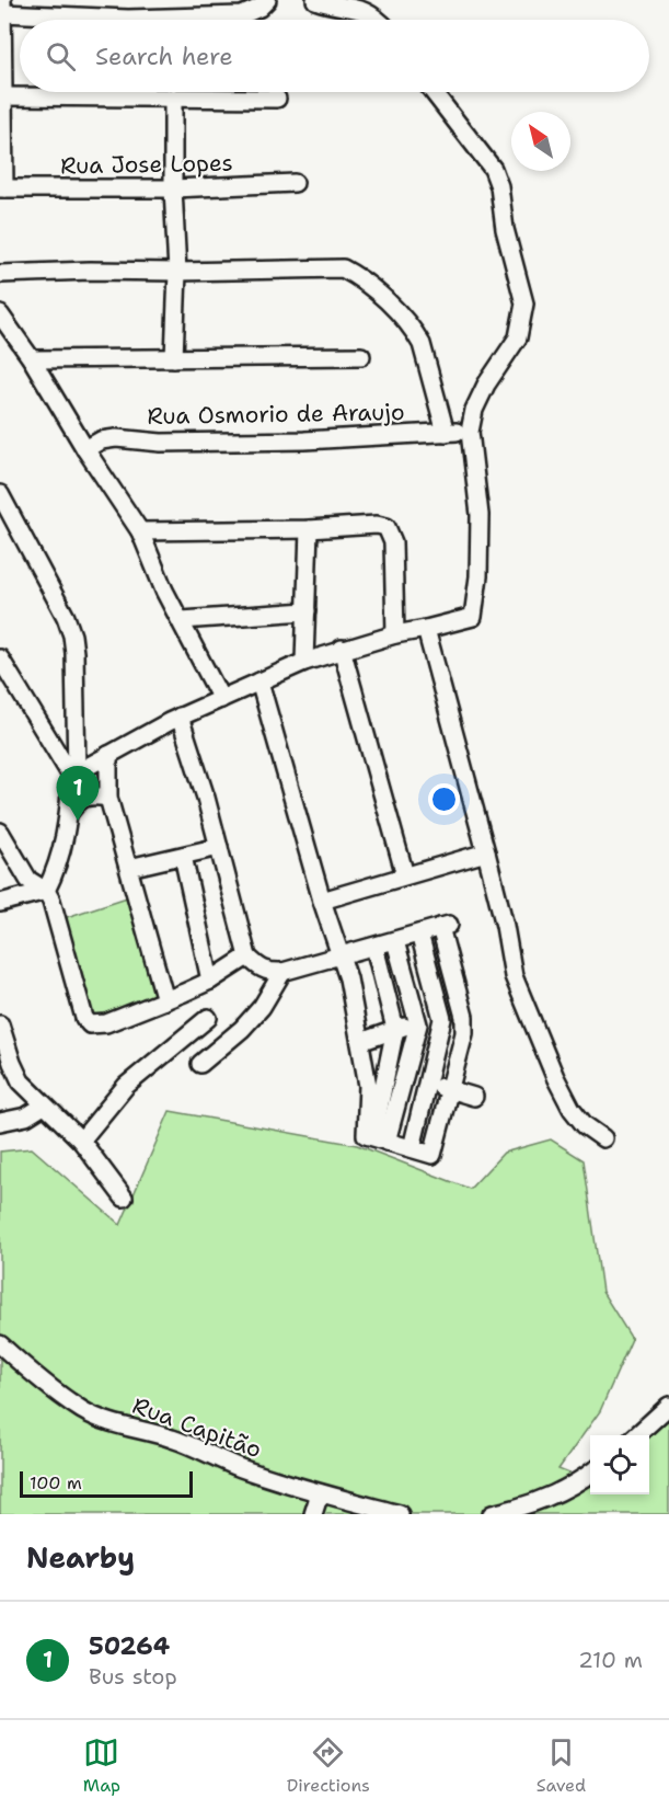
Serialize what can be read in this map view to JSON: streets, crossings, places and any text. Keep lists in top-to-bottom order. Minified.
{"streets":{"street":["Rua Jose Lopes","Rua Osmorio de Araujo","Rua Capitão"]},"scale_bar":"100 m","north":"top left","page":{"search":"Search here","pins":"1","scale":"100 m","heading":"Nearby","list":[{"mark":"1","name":"50264","note":"Bus stop","value":"210 m"}],"nav":["Map","Directions","Saved"]}}
